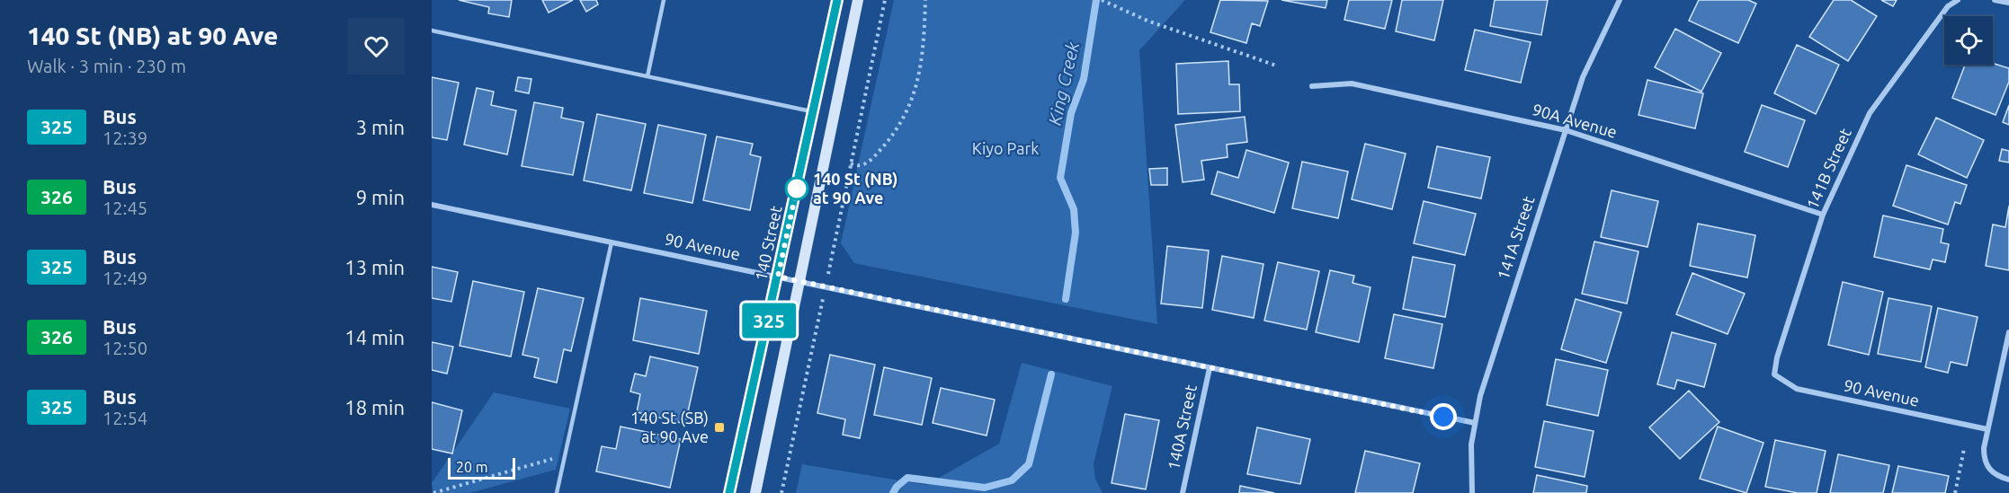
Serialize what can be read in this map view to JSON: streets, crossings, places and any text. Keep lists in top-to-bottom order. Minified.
{"streets":{"main road":["140 Street"],"street":["90A Avenue","141B Street","141A Street","90 Avenue","140A Street"]},"crossings":[["90A Avenue","141B Street"],["90A Avenue","141A Street"],["141B Street","90 Avenue"],["141A Street","90 Avenue"],["140 Street","90 Avenue"],["90 Avenue","140A Street"]],"water":["King Creek"],"parks":["Kiyo Park"],"places":{"other":["140 St (NB) at 90 Ave"],"transit":["140 St (SB) at 90 Ave"]},"lines":["bus line 325"],"scale_bar":"20 m","page":{"heading":["140 St (NB) at 90 Ave","Walk · 3 min · 230 m"],"on_map":"325","list":[{"mark":"325","name":"Bus","note":"12:39","value":"3 min"},{"mark":"326","name":"Bus","note":"12:45","value":"9 min"},{"mark":"325","name":"Bus","note":"12:49","value":"13 min"},{"mark":"326","name":"Bus","note":"12:50","value":"14 min"},{"mark":"325","name":"Bus","note":"12:54","value":"18 min"}],"scale":"20 m"}}
